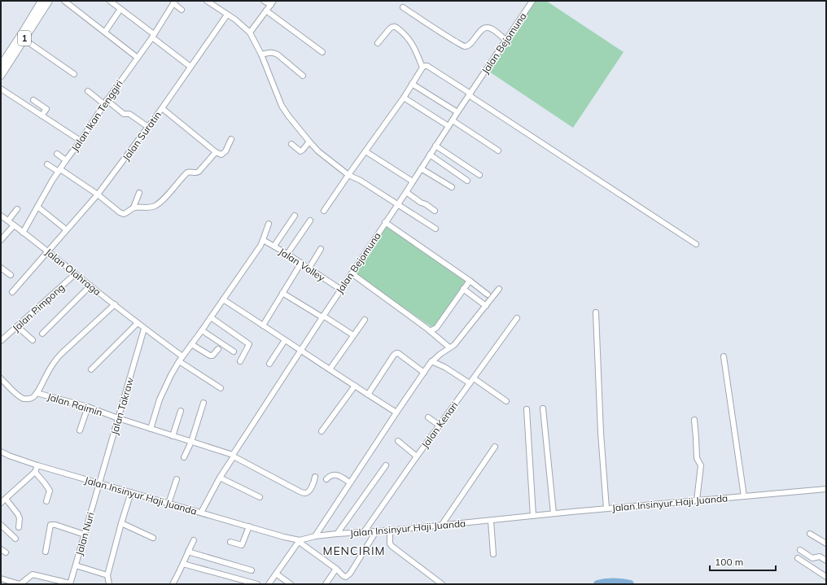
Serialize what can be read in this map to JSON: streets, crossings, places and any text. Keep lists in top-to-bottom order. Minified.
{"streets":{"main road":["1"],"street":["Jalan Bejomuna","Jalan Ikan Tenggiri","Jalan Suratin","Jalan Volley","Jalan Olahraga","Jalan Pimpong","Jalan Raimin","Jalan Takraw","Jalan Kenari","Jalan Insinyur Haji Juanda","Jalan Nuri"]},"crossings":[["Jalan Bejomuna","Jalan Volley"],["Jalan Bejomuna","Jalan Raimin"],["Jalan Bejomuna","Jalan Insinyur Haji Juanda"],["Jalan Ikan Tenggiri","Jalan Olahraga"],["Jalan Suratin","Jalan Olahraga"],["Jalan Olahraga","Jalan Pimpong"],["Jalan Olahraga","Jalan Takraw"],["Jalan Raimin","Jalan Takraw"],["Jalan Takraw","Jalan Insinyur Haji Juanda"],["Jalan Takraw","Jalan Nuri"],["Jalan Kenari","Jalan Insinyur Haji Juanda"],["Jalan Insinyur Haji Juanda","Jalan Nuri"]],"districts":["MENCIRIM"],"scale_bar":"100 m"}
